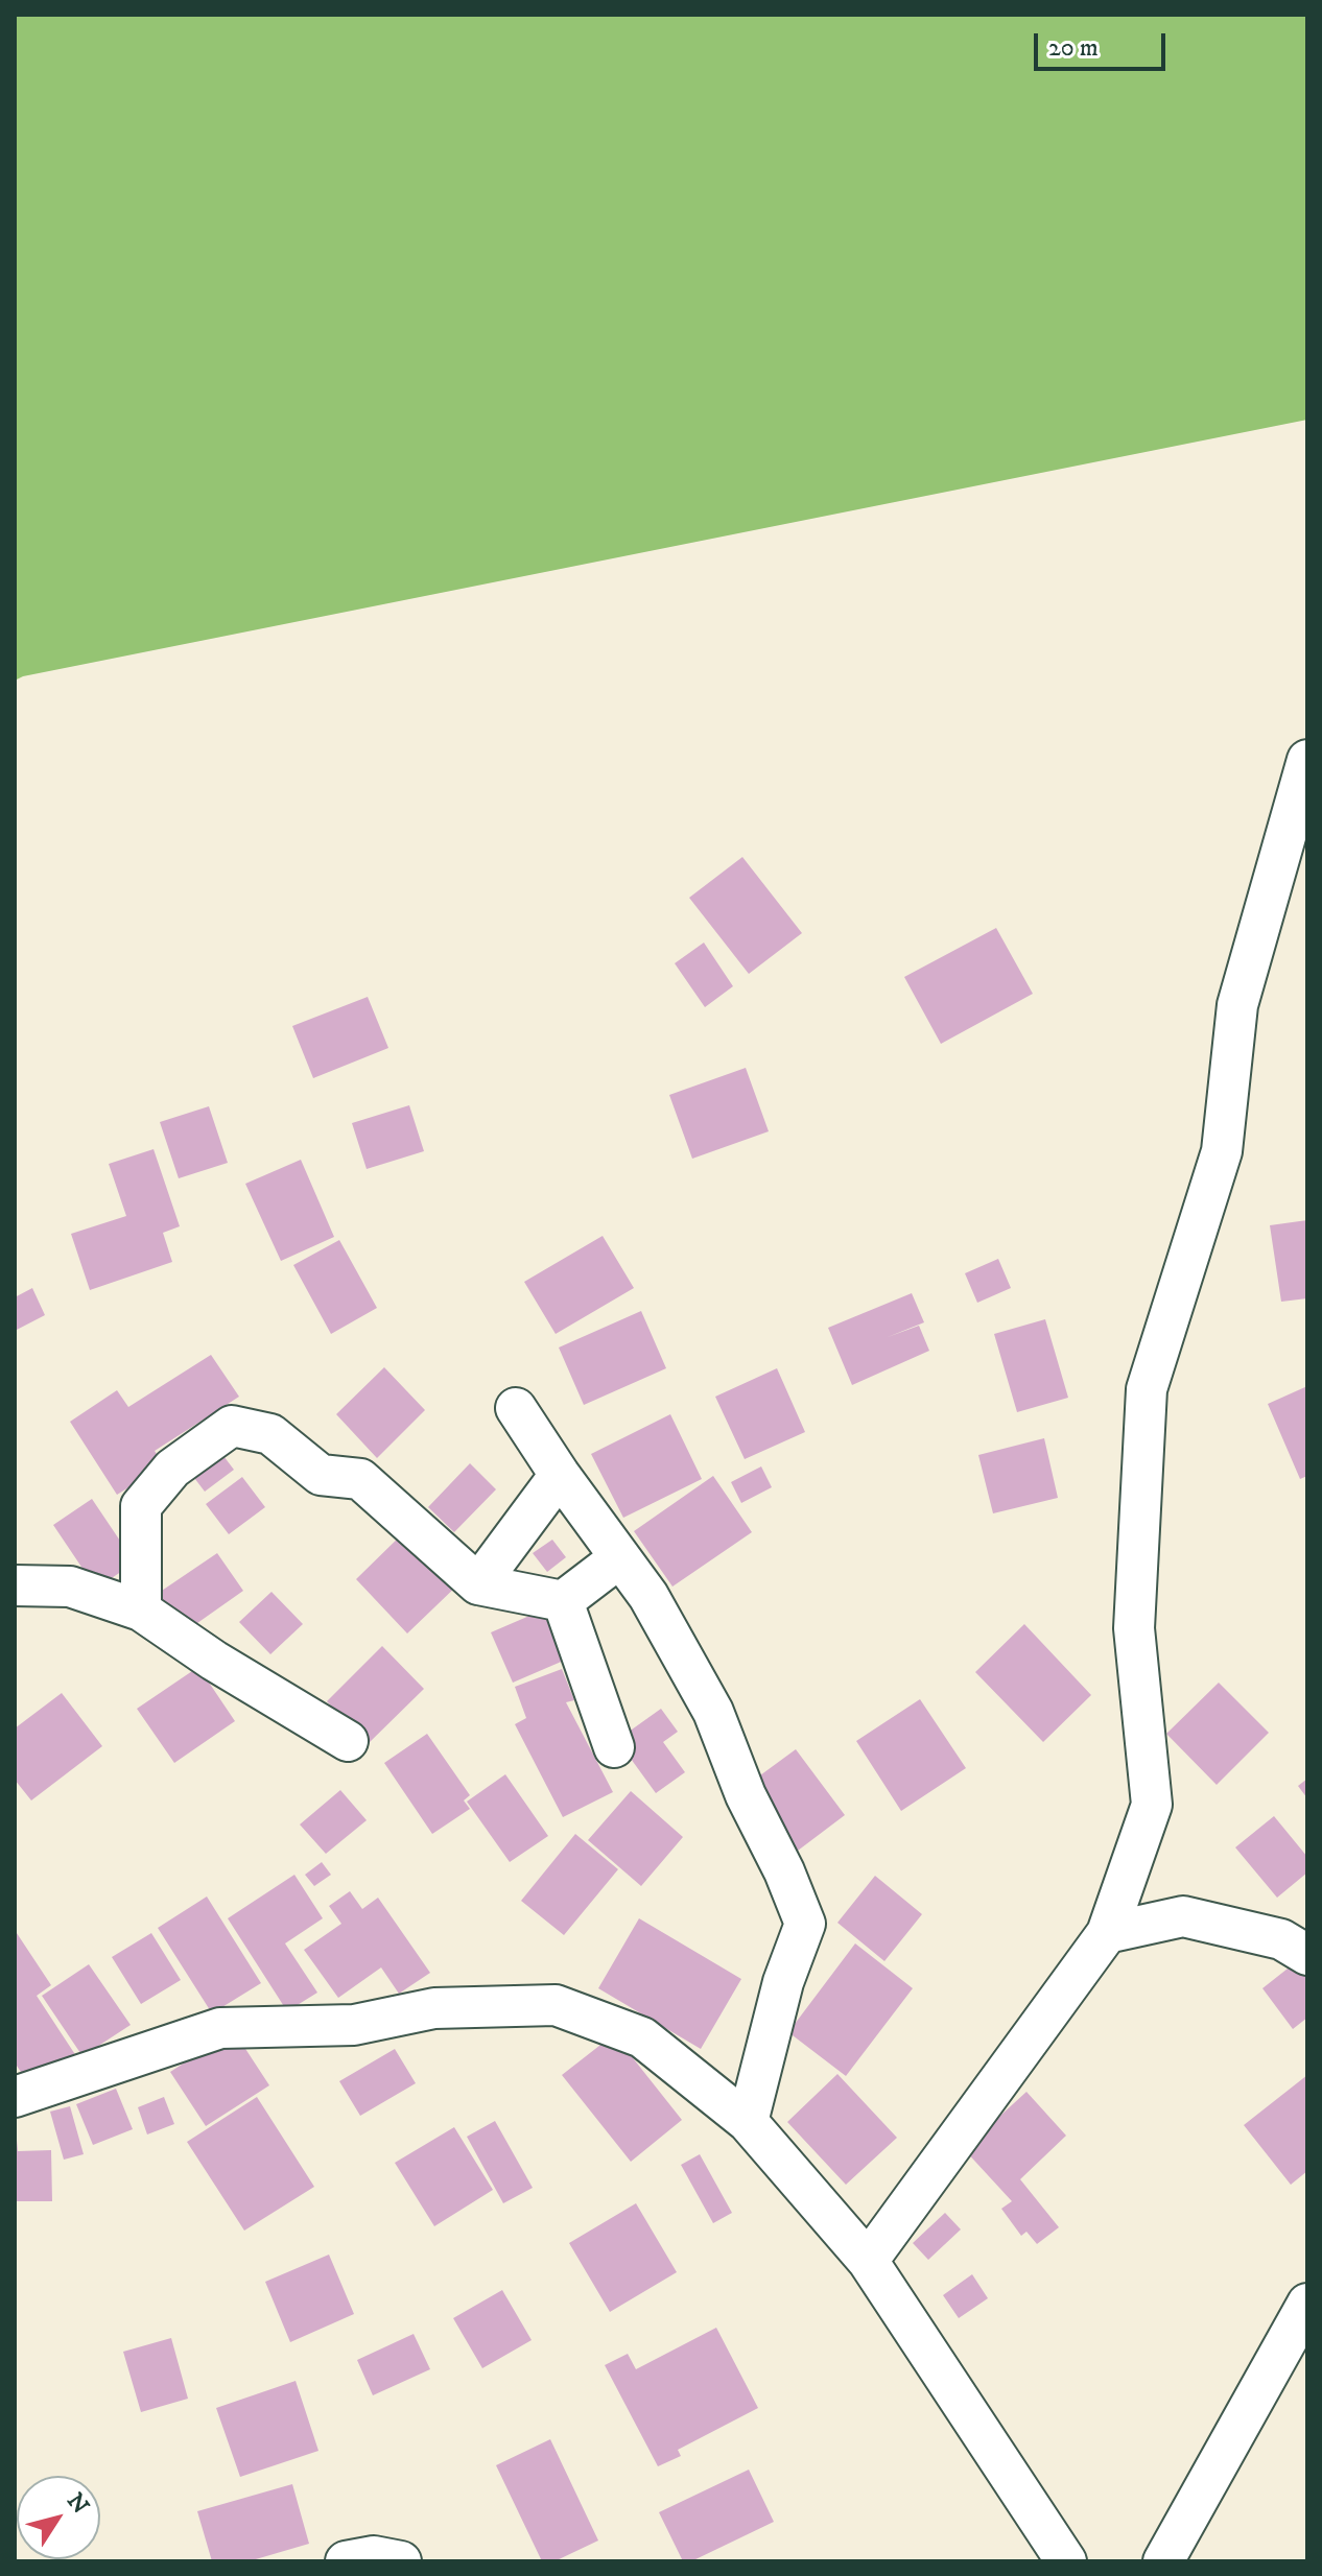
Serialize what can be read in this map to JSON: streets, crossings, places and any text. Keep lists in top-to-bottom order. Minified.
{"scale_bar":"20 m","north":"top right"}
